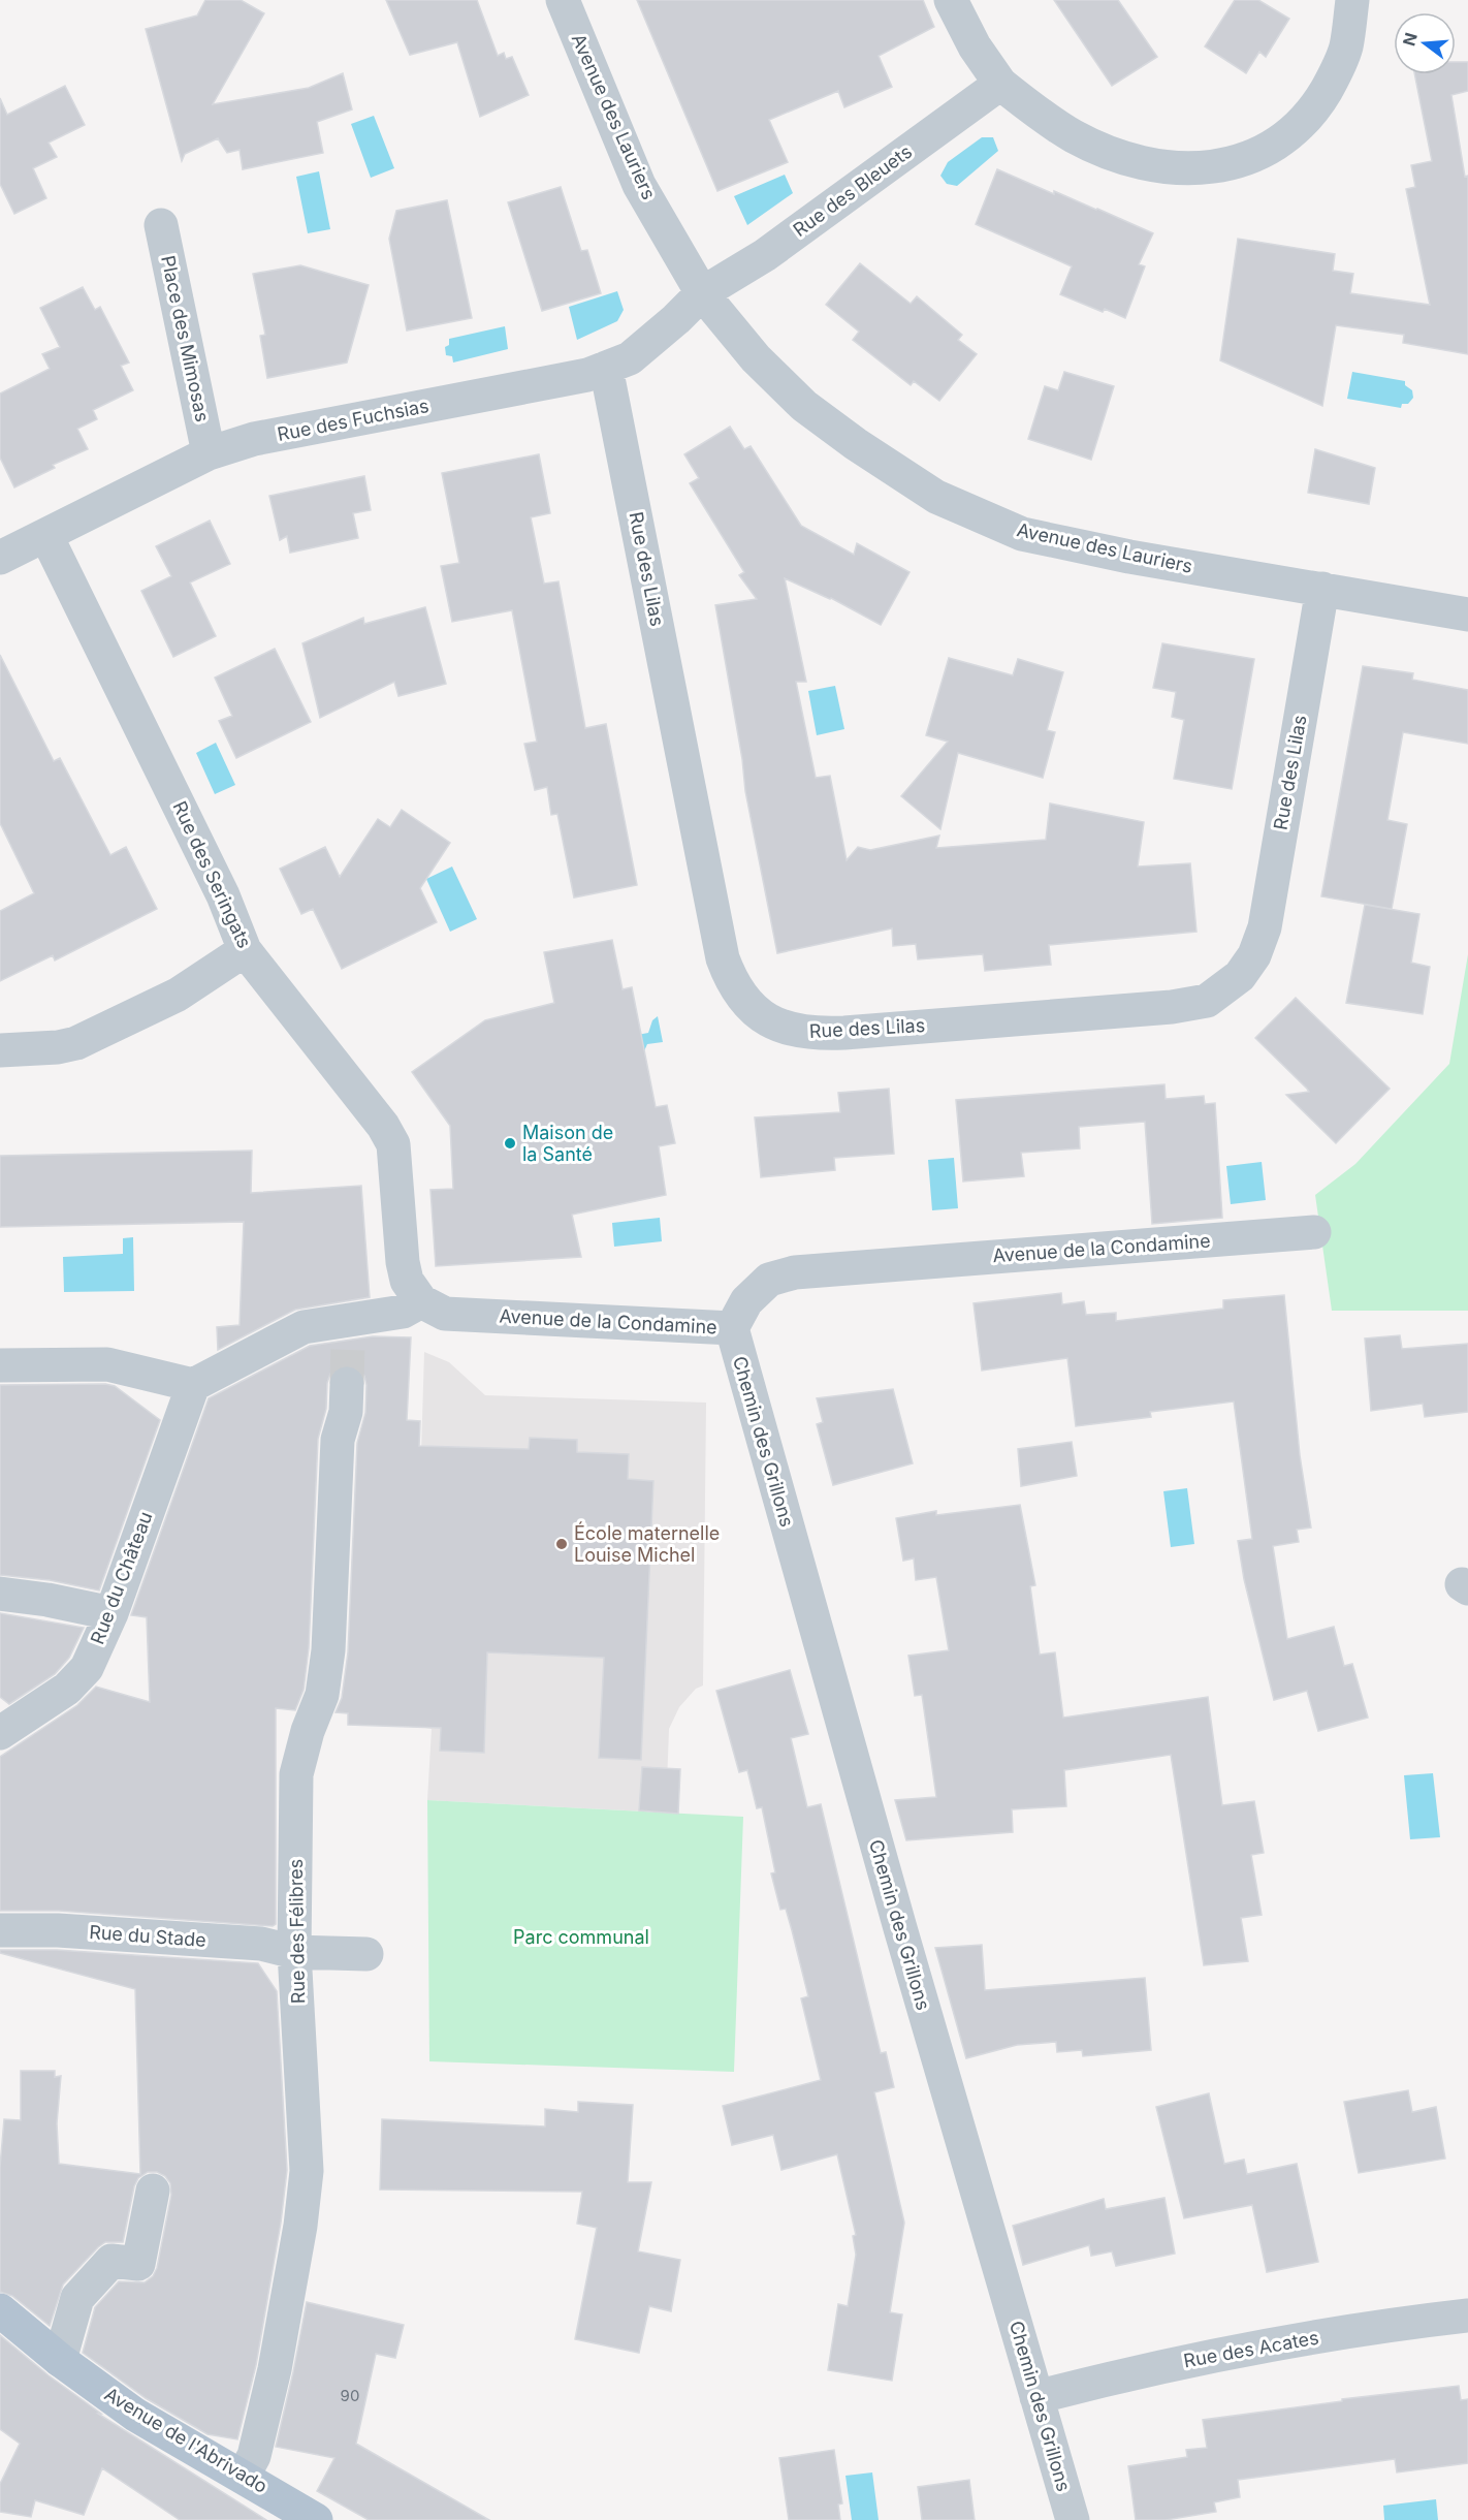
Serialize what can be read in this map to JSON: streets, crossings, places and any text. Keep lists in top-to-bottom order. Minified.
{"streets":{"main road":["Avenue de l'Abrivado"],"street":["Avenue des Lauriers","Rue des Bleuets","Place des Mimosas","Rue des Fuchsias","Rue des Lilas","Rue des Seringats","Avenue de la Condamine","Chemin des Grillons","Rue du Château","Rue des Félibres","Rue du Stade","Rue des Acates"]},"crossings":[["Avenue des Lauriers","Rue des Bleuets"],["Avenue des Lauriers","Rue des Fuchsias"],["Avenue des Lauriers","Rue des Lilas"],["Rue des Bleuets","Rue des Fuchsias"],["Place des Mimosas","Rue des Fuchsias"],["Rue des Fuchsias","Rue des Lilas"],["Rue des Fuchsias","Rue des Seringats"],["Rue des Seringats","Avenue de la Condamine"],["Avenue de la Condamine","Chemin des Grillons"],["Chemin des Grillons","Rue des Acates"],["Rue des Félibres","Rue du Stade"],["Rue des Félibres","Avenue de l'Abrivado"]],"parks":["Parc communal"],"places":["Maison de la Santé","École maternelle Louise Michel"],"house_numbers":["90"],"north":"left"}
